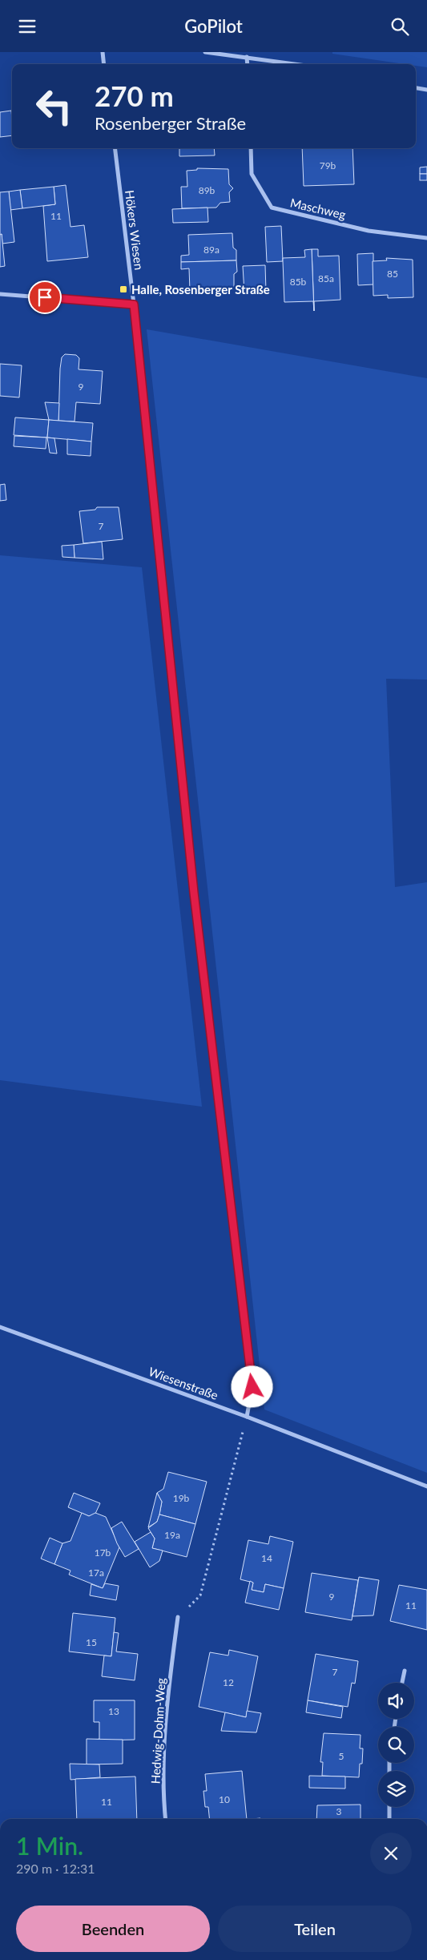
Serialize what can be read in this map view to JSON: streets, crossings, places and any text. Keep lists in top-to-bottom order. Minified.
{"streets":{"street":["Maschweg","Hökers Wiesen","Wiesenstraße","Hedwig-Dohm-Weg"]},"crossings":[["Hökers Wiesen","Wiesenstraße"]],"places":{"transit":["Halle, Rosenberger Straße"]},"house_numbers":["79b","89b","11","89a","85","85a","85b","9","7","19b","19a","17b","14","17a","9","11","15","7","12","13","5","10","11","3"],"page":{"header":"GoPilot","turn":["270 m","Rosenberger Straße"],"heading":["1 Min.","290 m · 12:31"],"buttons":["Beenden","Teilen"]}}
